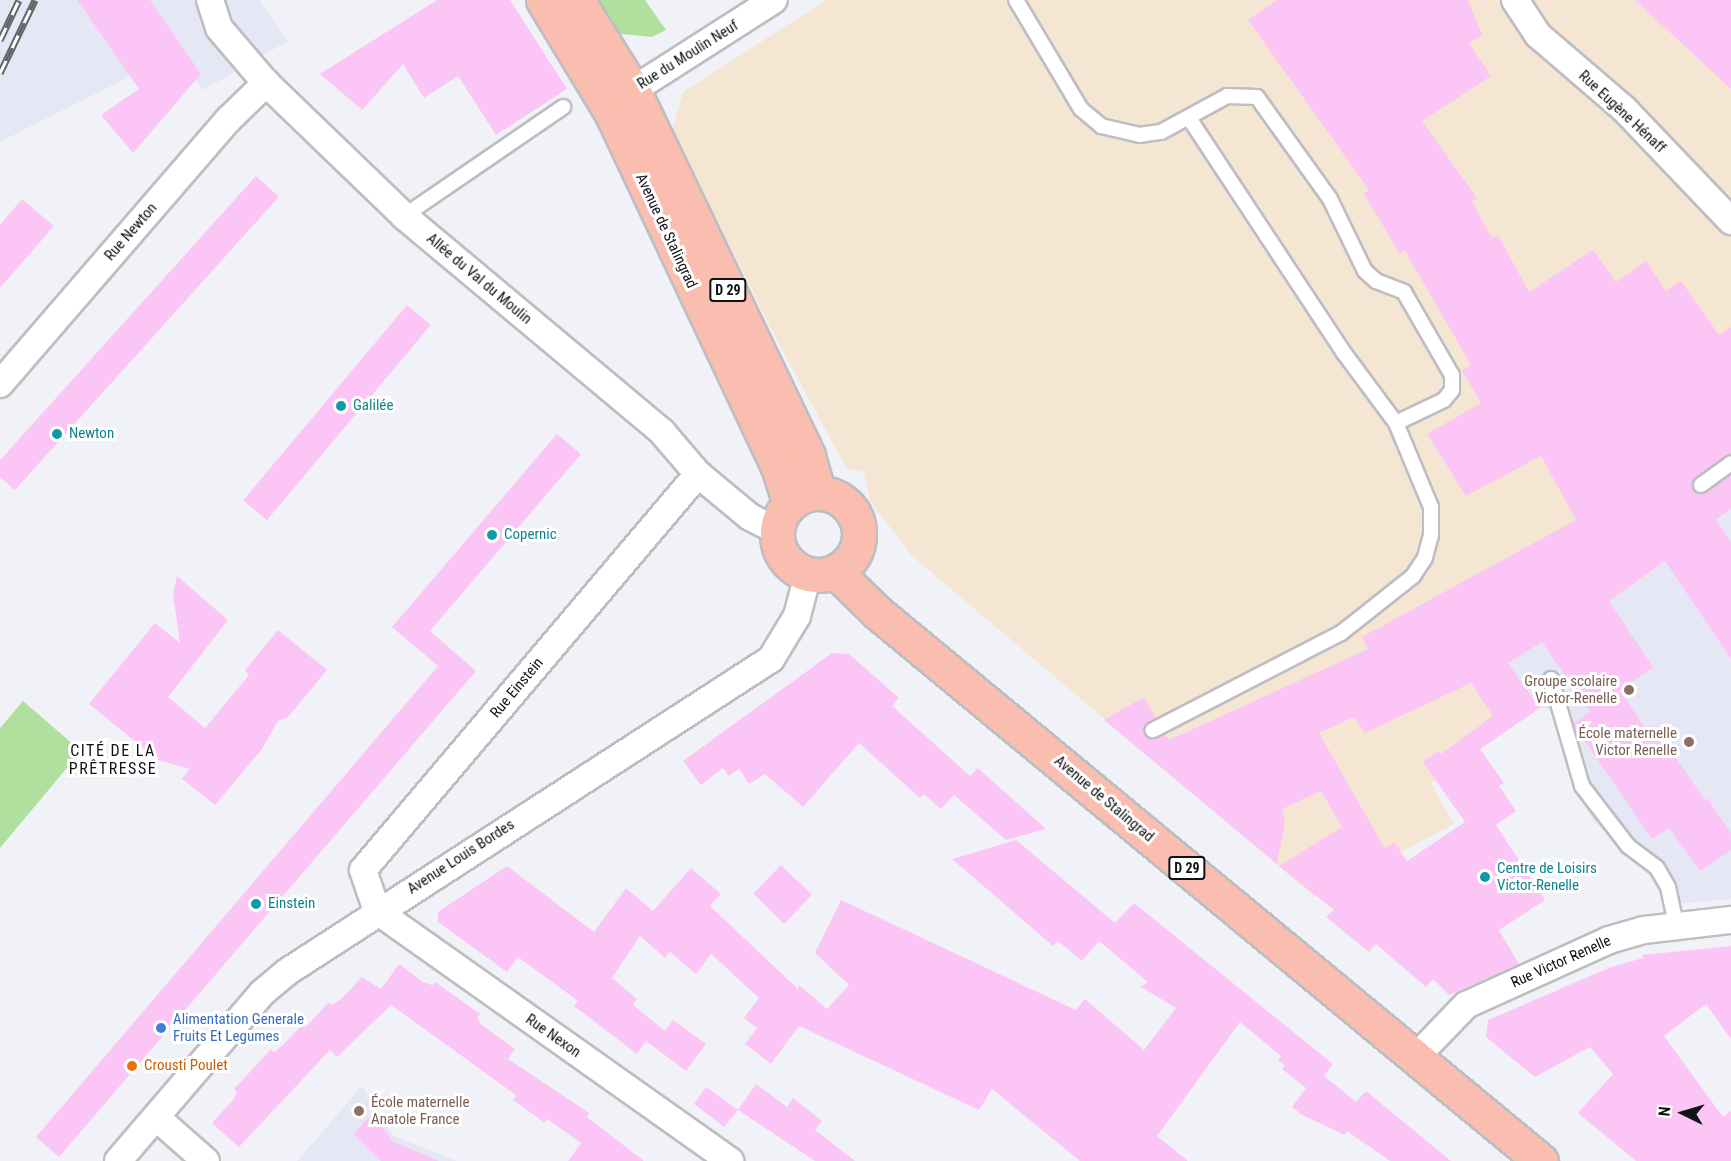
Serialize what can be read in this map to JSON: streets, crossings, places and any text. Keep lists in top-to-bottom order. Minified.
{"streets":{"main road":["Avenue de Stalingrad","D 29"],"street":["Rue du Moulin Neuf","Rue Eugène Hénaff","Rue Newton","Allée du Val du Moulin","Rue Einstein","Avenue Louis Bordes","Rue Victor Renelle","Rue Nexon"]},"crossings":[["Rue du Moulin Neuf","Avenue de Stalingrad"],["Avenue de Stalingrad","Allée du Val du Moulin"],["Avenue de Stalingrad","Avenue Louis Bordes"],["Avenue de Stalingrad","Rue Victor Renelle"],["Rue Newton","Allée du Val du Moulin"],["Allée du Val du Moulin","Rue Einstein"],["Allée du Val du Moulin","Avenue Louis Bordes"],["Rue Einstein","Avenue Louis Bordes"],["Rue Einstein","Rue Nexon"],["Avenue Louis Bordes","Rue Nexon"]],"districts":["CITÉ DE LA PRÊTRESSE"],"places":["Galilée","Newton","Copernic","Groupe scolaire Victor-Renelle","École maternelle Victor Renelle","Centre de Loisirs Victor-Renelle","Einstein","Alimentation Generale Fruits Et Legumes","Crousti Poulet","École maternelle Anatole France"],"north":"left"}
